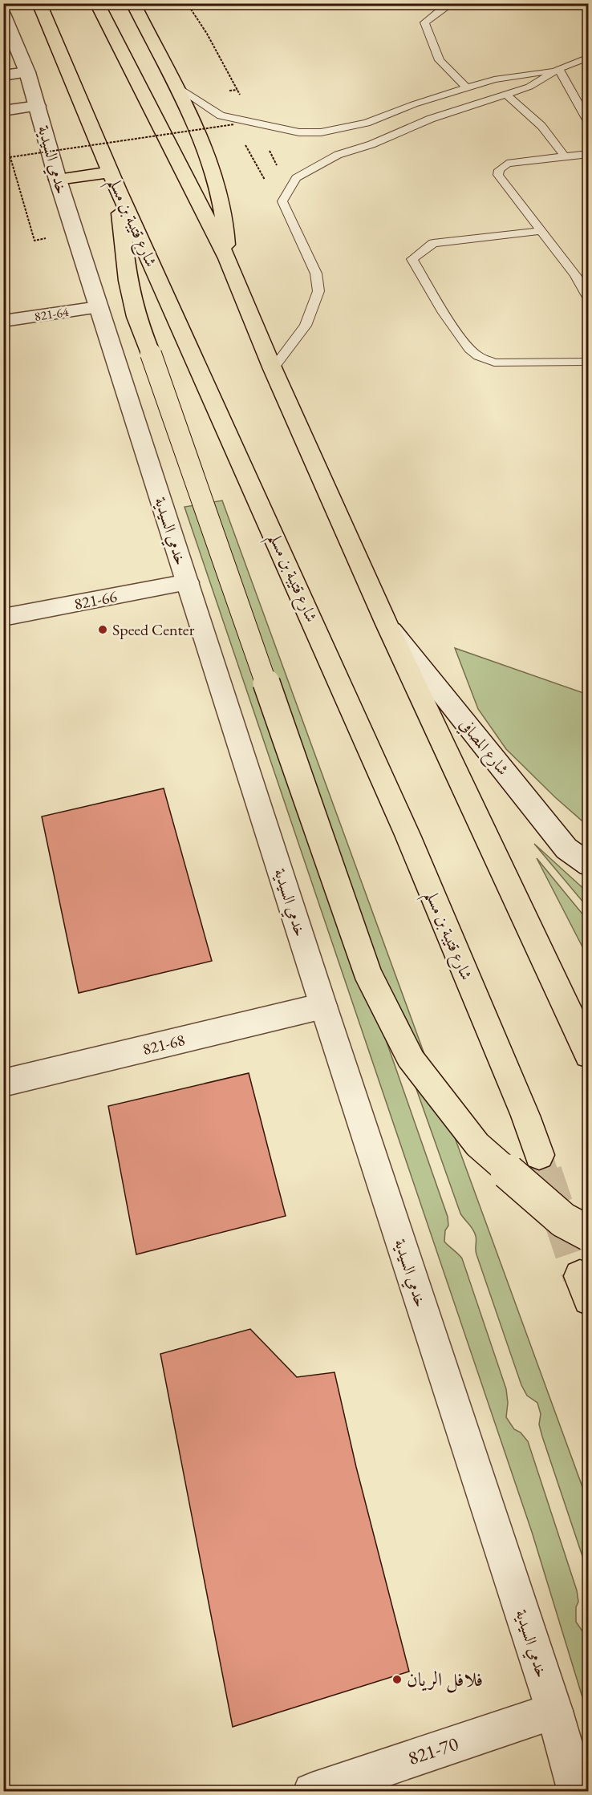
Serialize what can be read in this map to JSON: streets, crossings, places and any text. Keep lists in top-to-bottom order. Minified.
{"streets":{"highway":["شارع قتيبة بن مسلم"],"street":["خدمي السيدية","821-64","821-66","شارع المصافي","821-68","821-70"]},"crossings":[["خدمي السيدية","821-64"],["خدمي السيدية","821-66"],["خدمي السيدية","821-68"],["خدمي السيدية","821-70"]],"places":["Speed Center","فلافل الريان"]}
